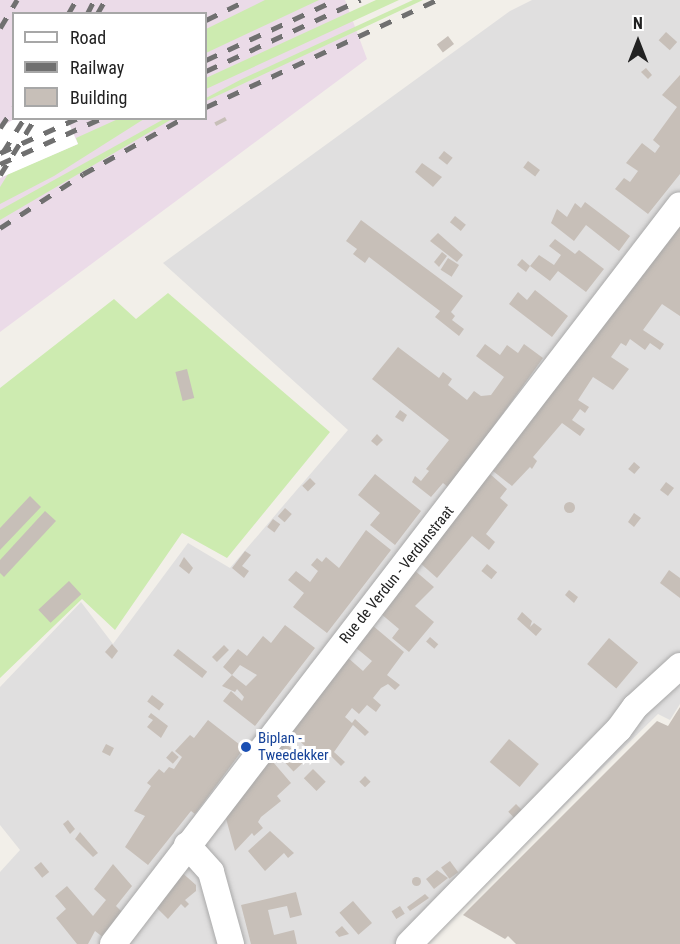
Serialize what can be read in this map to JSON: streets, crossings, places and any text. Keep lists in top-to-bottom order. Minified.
{"streets":{"street":["Rue de Verdun - Verdunstraat"]},"places":["Biplan - Tweedekker"],"legend":["Road","Railway","Building"],"north":"top"}
